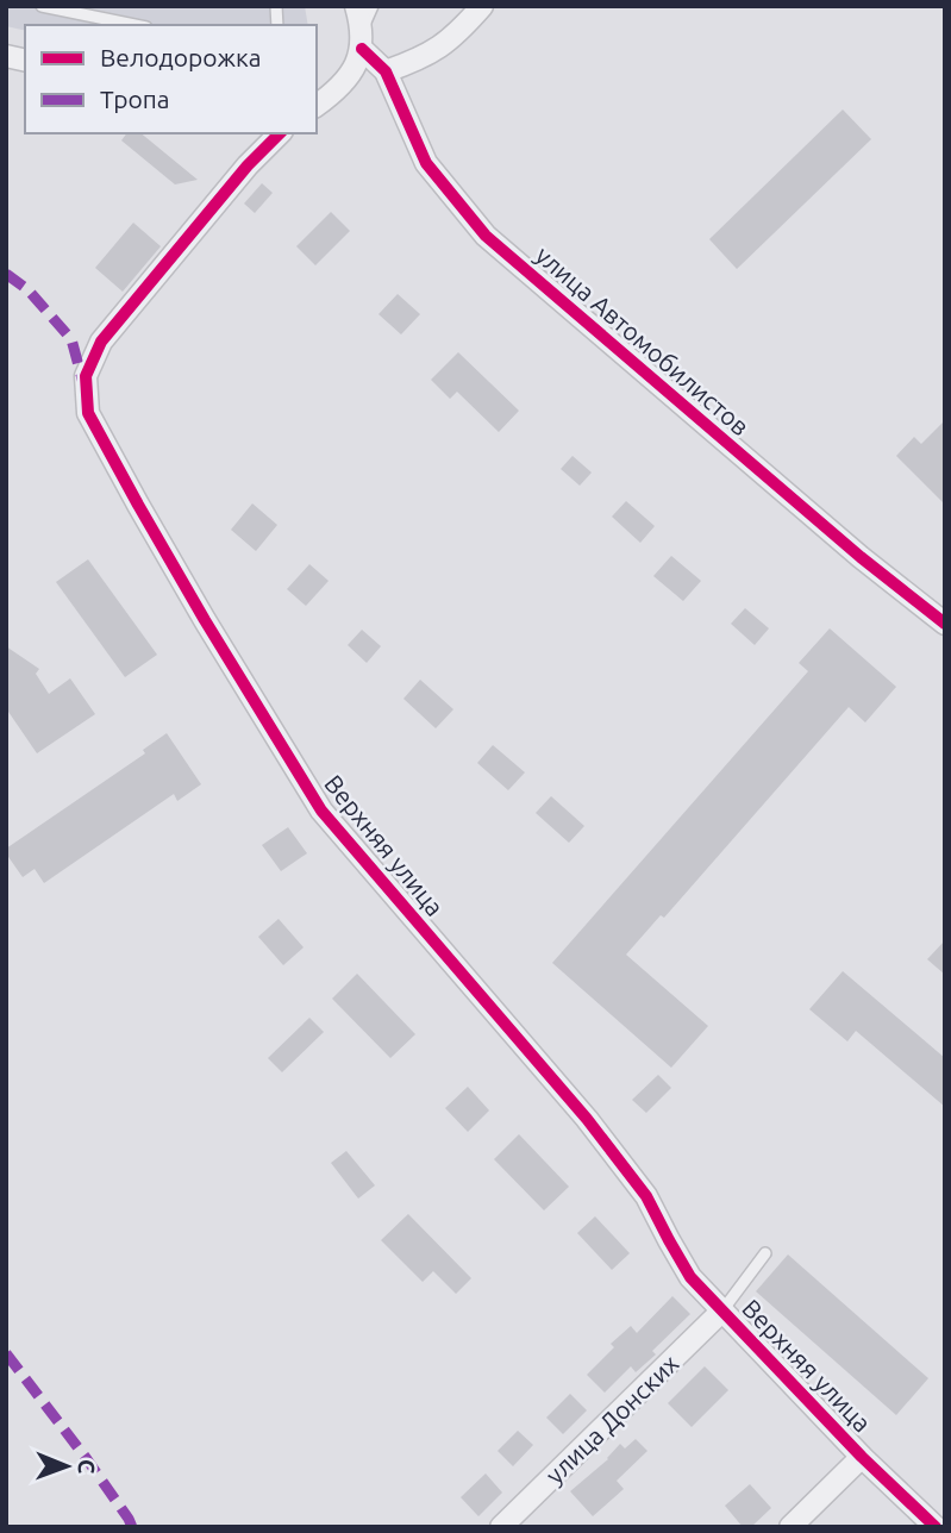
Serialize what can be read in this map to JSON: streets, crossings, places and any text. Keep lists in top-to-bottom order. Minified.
{"streets":{"street":["улица Автомобилистов","Верхняя улица","улица Донских"]},"crossings":[["Верхняя улица","улица Донских"]],"legend":["Велодорожка","Тропа"],"north":"right"}
